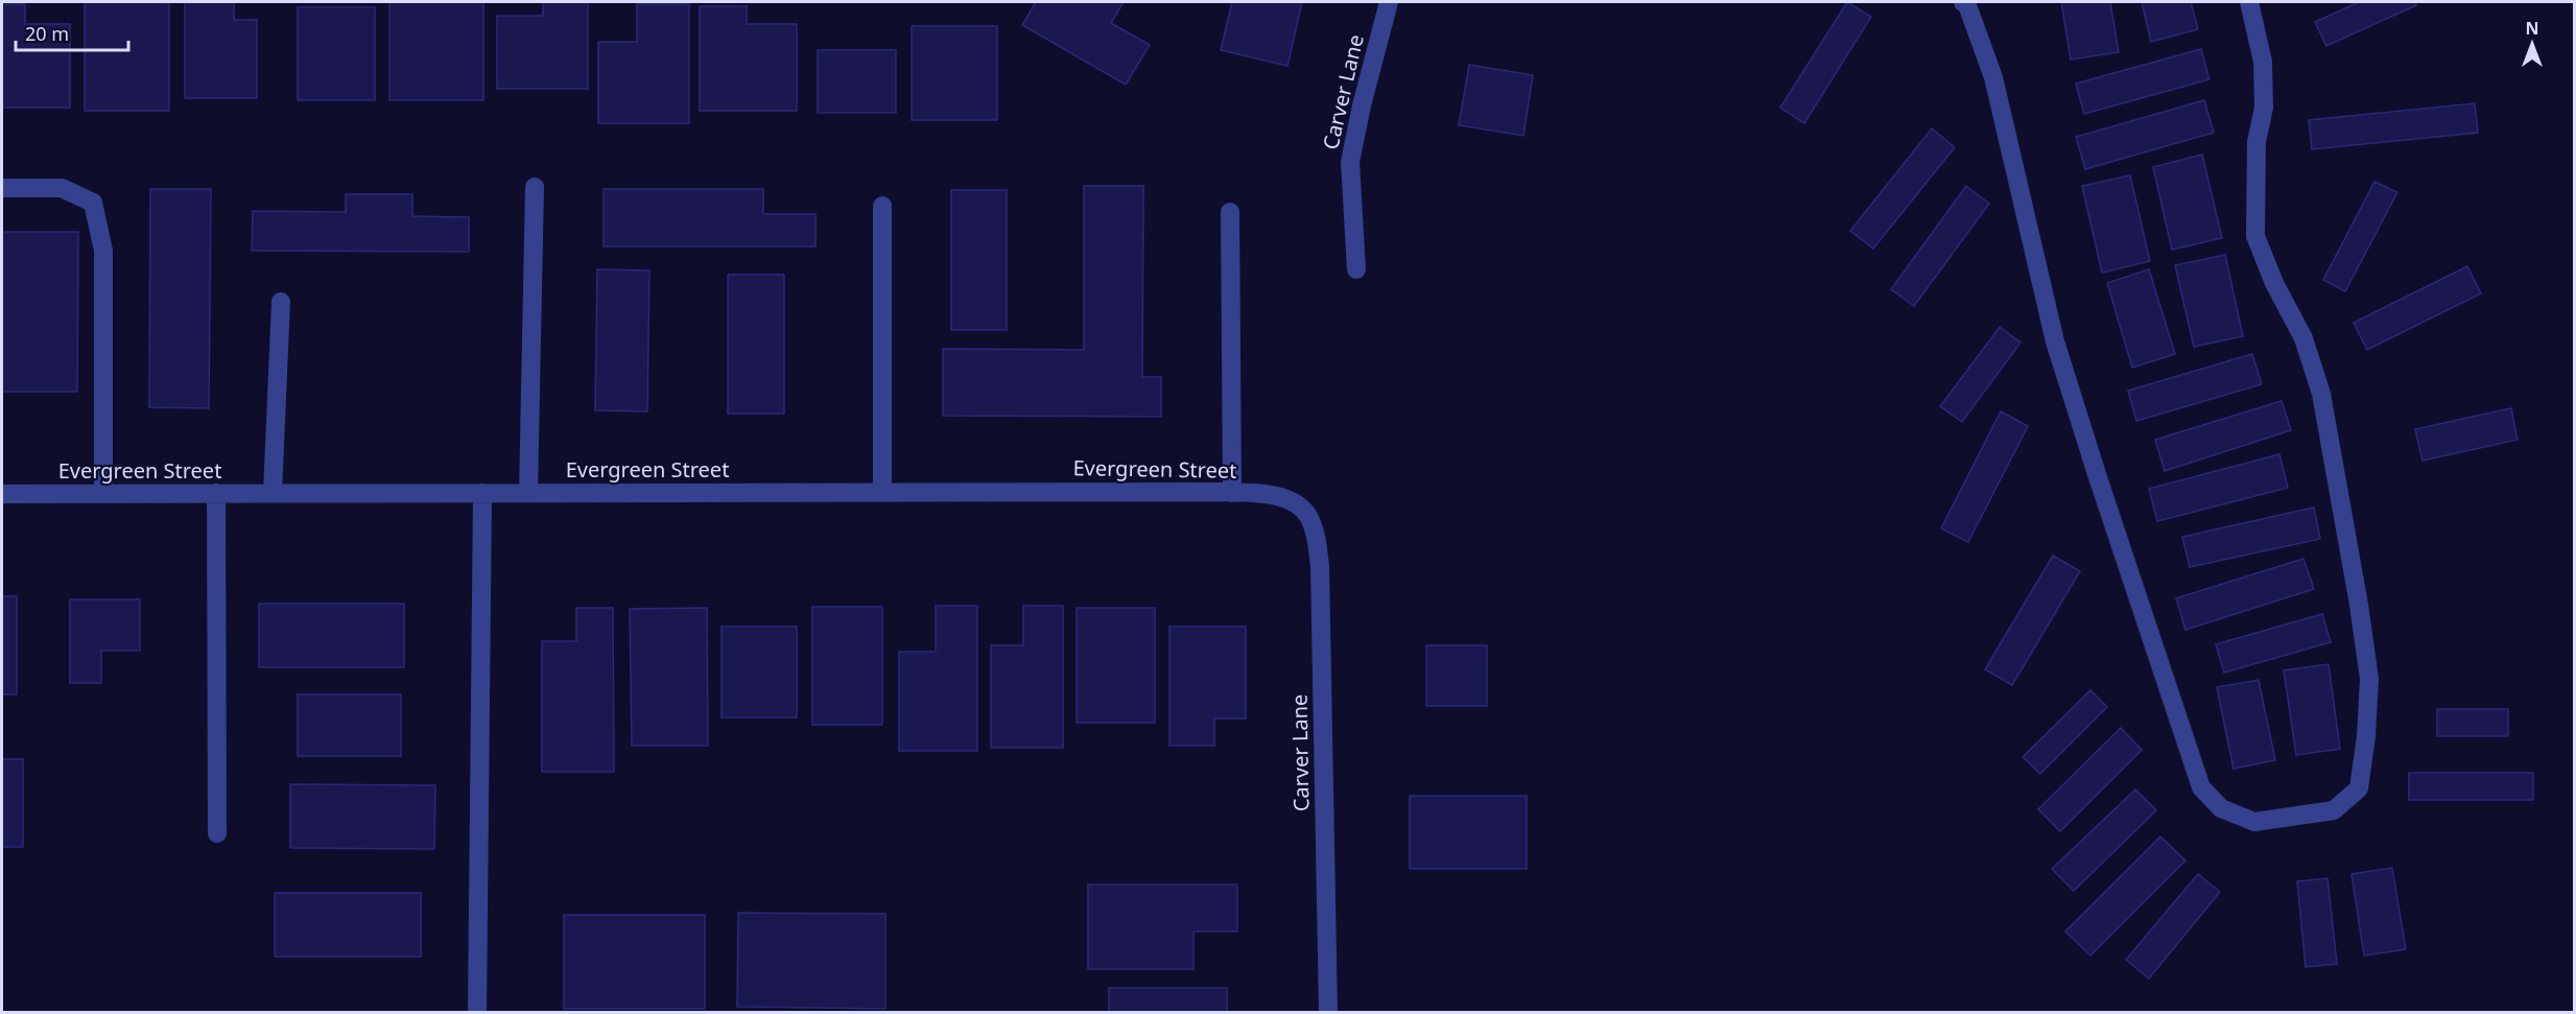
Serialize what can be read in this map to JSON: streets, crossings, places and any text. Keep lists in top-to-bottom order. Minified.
{"streets":{"street":["Carver Lane","Evergreen Street"]},"crossings":[["Carver Lane","Evergreen Street"]],"scale_bar":"20 m","north":"top"}
